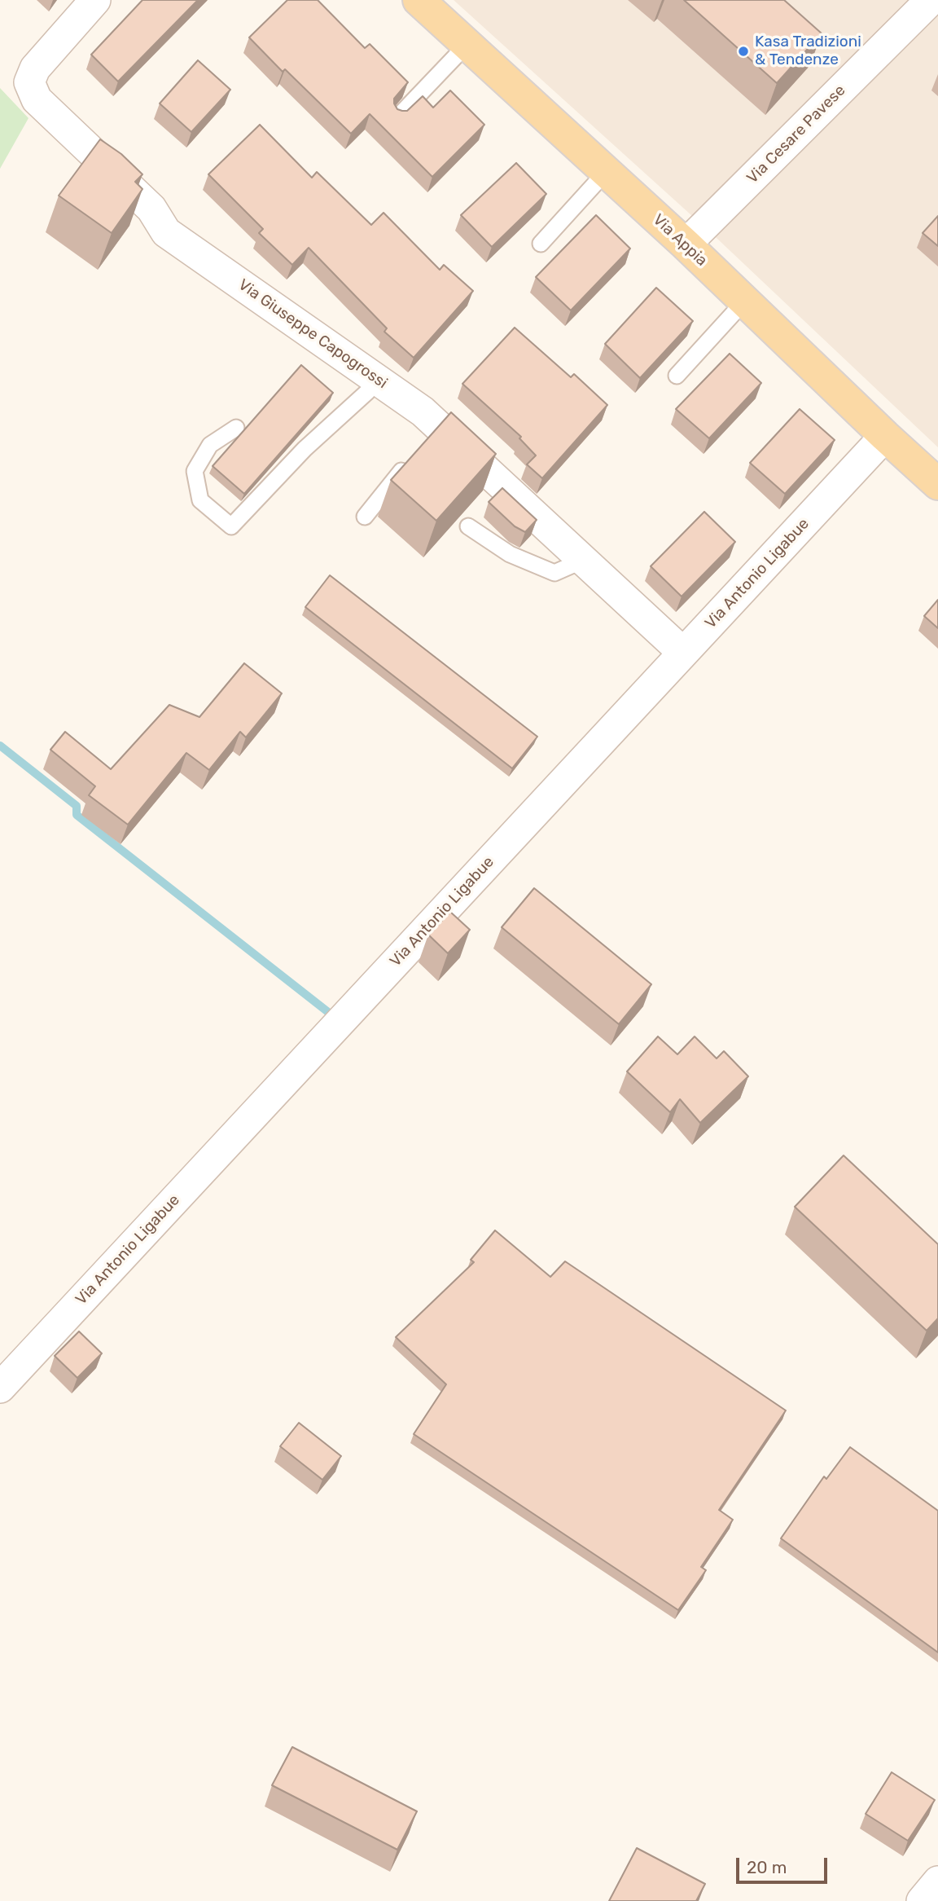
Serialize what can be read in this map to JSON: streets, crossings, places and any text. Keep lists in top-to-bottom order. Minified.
{"streets":{"main road":["Via Appia"],"street":["Via Cesare Pavese","Via Giuseppe Capogrossi","Via Antonio Ligabue"]},"crossings":[["Via Cesare Pavese","Via Appia"],["Via Appia","Via Antonio Ligabue"],["Via Giuseppe Capogrossi","Via Antonio Ligabue"]],"places":["Kasa Tradizioni & Tendenze"],"scale_bar":"20 m"}
